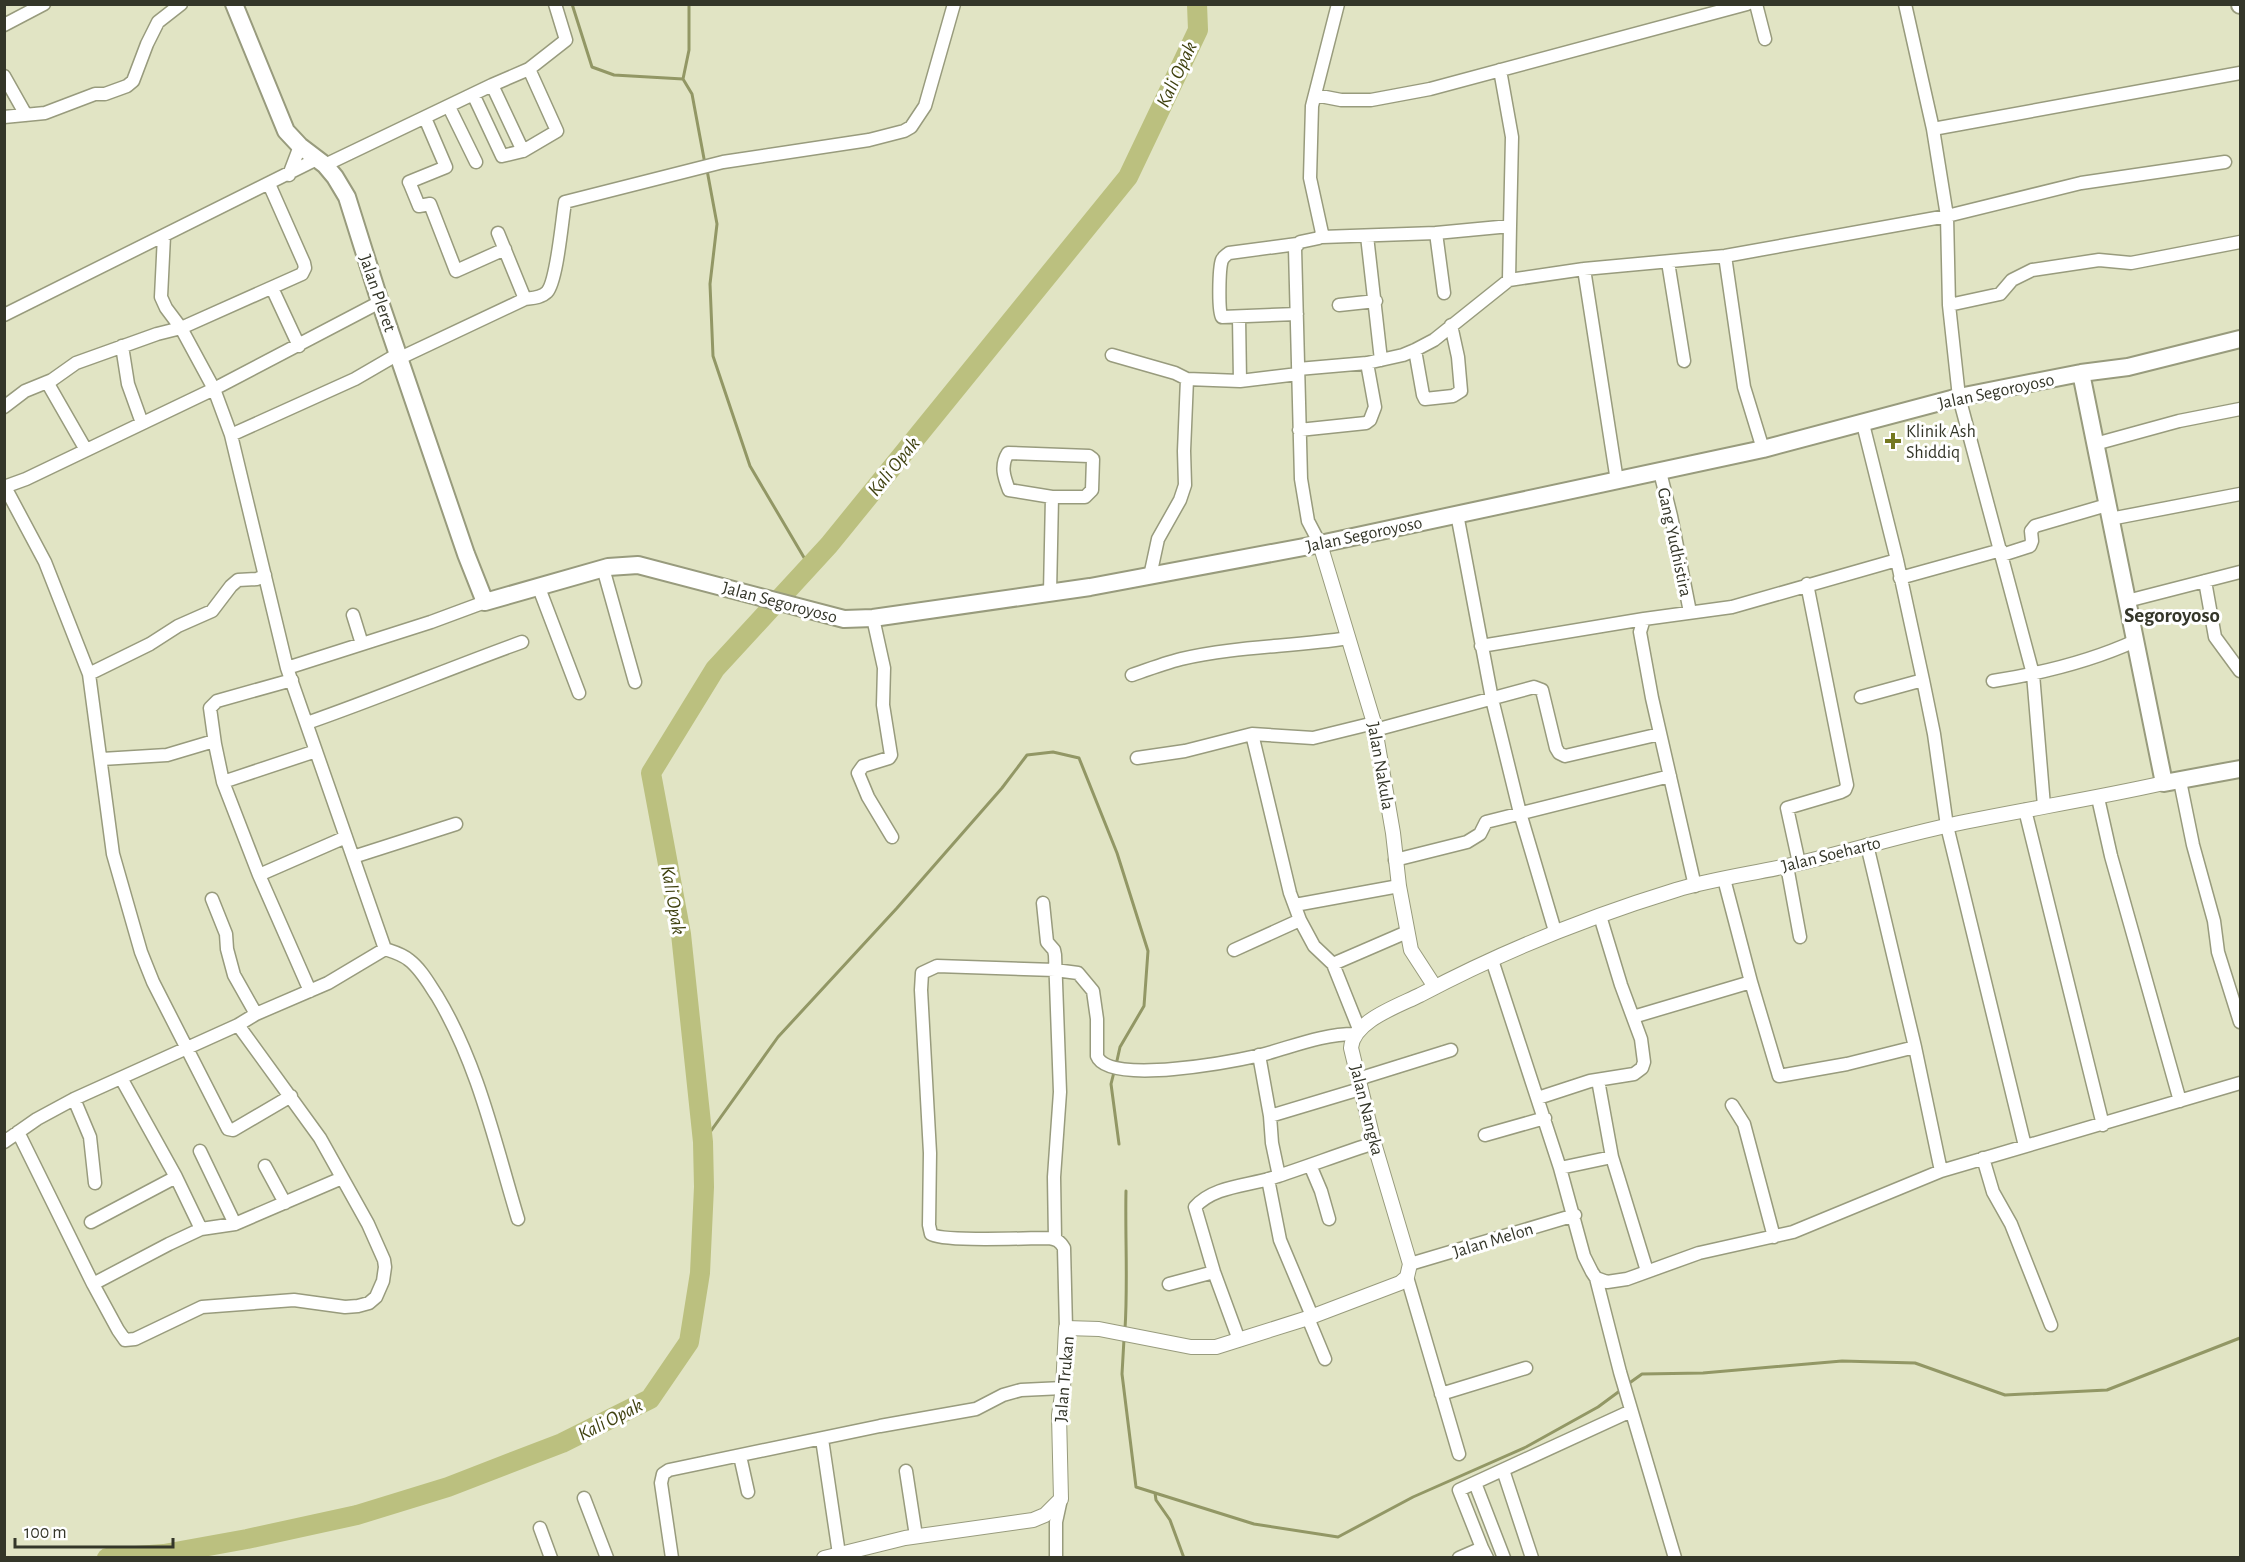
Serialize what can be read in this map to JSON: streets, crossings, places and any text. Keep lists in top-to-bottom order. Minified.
{"streets":{"main road":["Jalan Pleret","Jalan Segoroyoso","Jalan Soeharto"],"street":["Gang Yudhistira","Jalan Nakula","Jalan Nangka","Jalan Melon","Jalan Trukan"]},"crossings":[["Jalan Pleret","Jalan Segoroyoso"],["Jalan Segoroyoso","Gang Yudhistira"],["Jalan Segoroyoso","Jalan Nakula"],["Jalan Nakula","Jalan Soeharto"],["Jalan Nangka","Jalan Melon"],["Jalan Nangka","Jalan Trukan"],["Jalan Melon","Jalan Trukan"]],"districts":["Segoroyoso"],"water":["Kali Opak"],"places":{"health":["Klinik Ash Shiddiq"]},"scale_bar":"100 m"}
